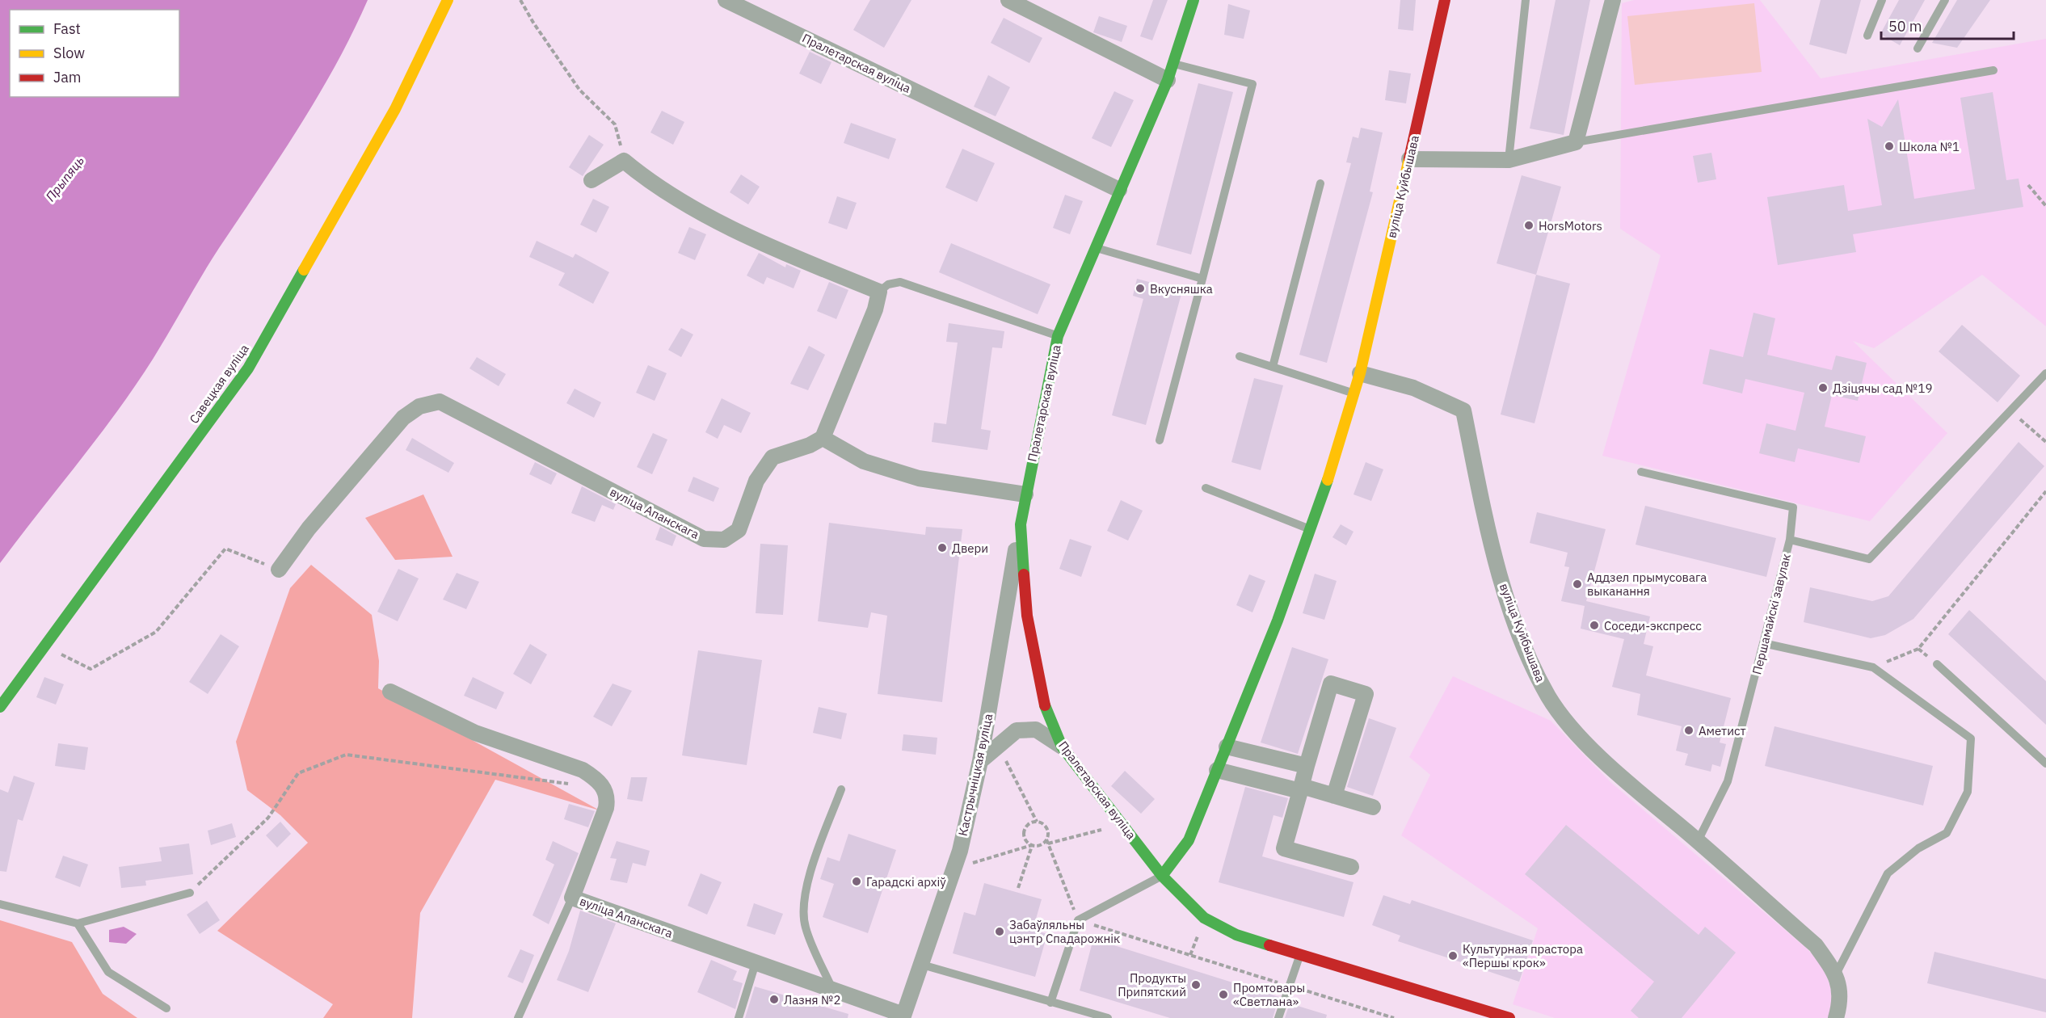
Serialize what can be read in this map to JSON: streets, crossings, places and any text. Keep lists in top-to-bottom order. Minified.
{"streets":{"main road":["Пралетарская вуліца","вуліца Куйбышава","Савецкая вуліца"],"street":["вуліца Апанскага","Кастрычніцкая вуліца"],"lane":["Першамайскі завулак"]},"crossings":[["Пралетарская вуліца","вуліца Куйбышава"],["Пралетарская вуліца","Кастрычніцкая вуліца"],["вуліца Куйбышава","Першамайскі завулак"],["вуліца Апанскага","Кастрычніцкая вуліца"]],"water":["Прыпяць"],"places":["Школа №1","HorsMotors","Вкусняшка","Дзіцячы сад №19","Двери","Аддзел прымусовага выканання","Соседи-экспресс","Аметист","Гарадскі архіў","Забаўляльны цэнтр Спадарожнік","Культурная прастора «Першы крок»","Продукты Припятский","Промтовары «Светлана»","Лазня №2"],"legend":["Fast","Slow","Jam"],"scale_bar":"50 m"}
